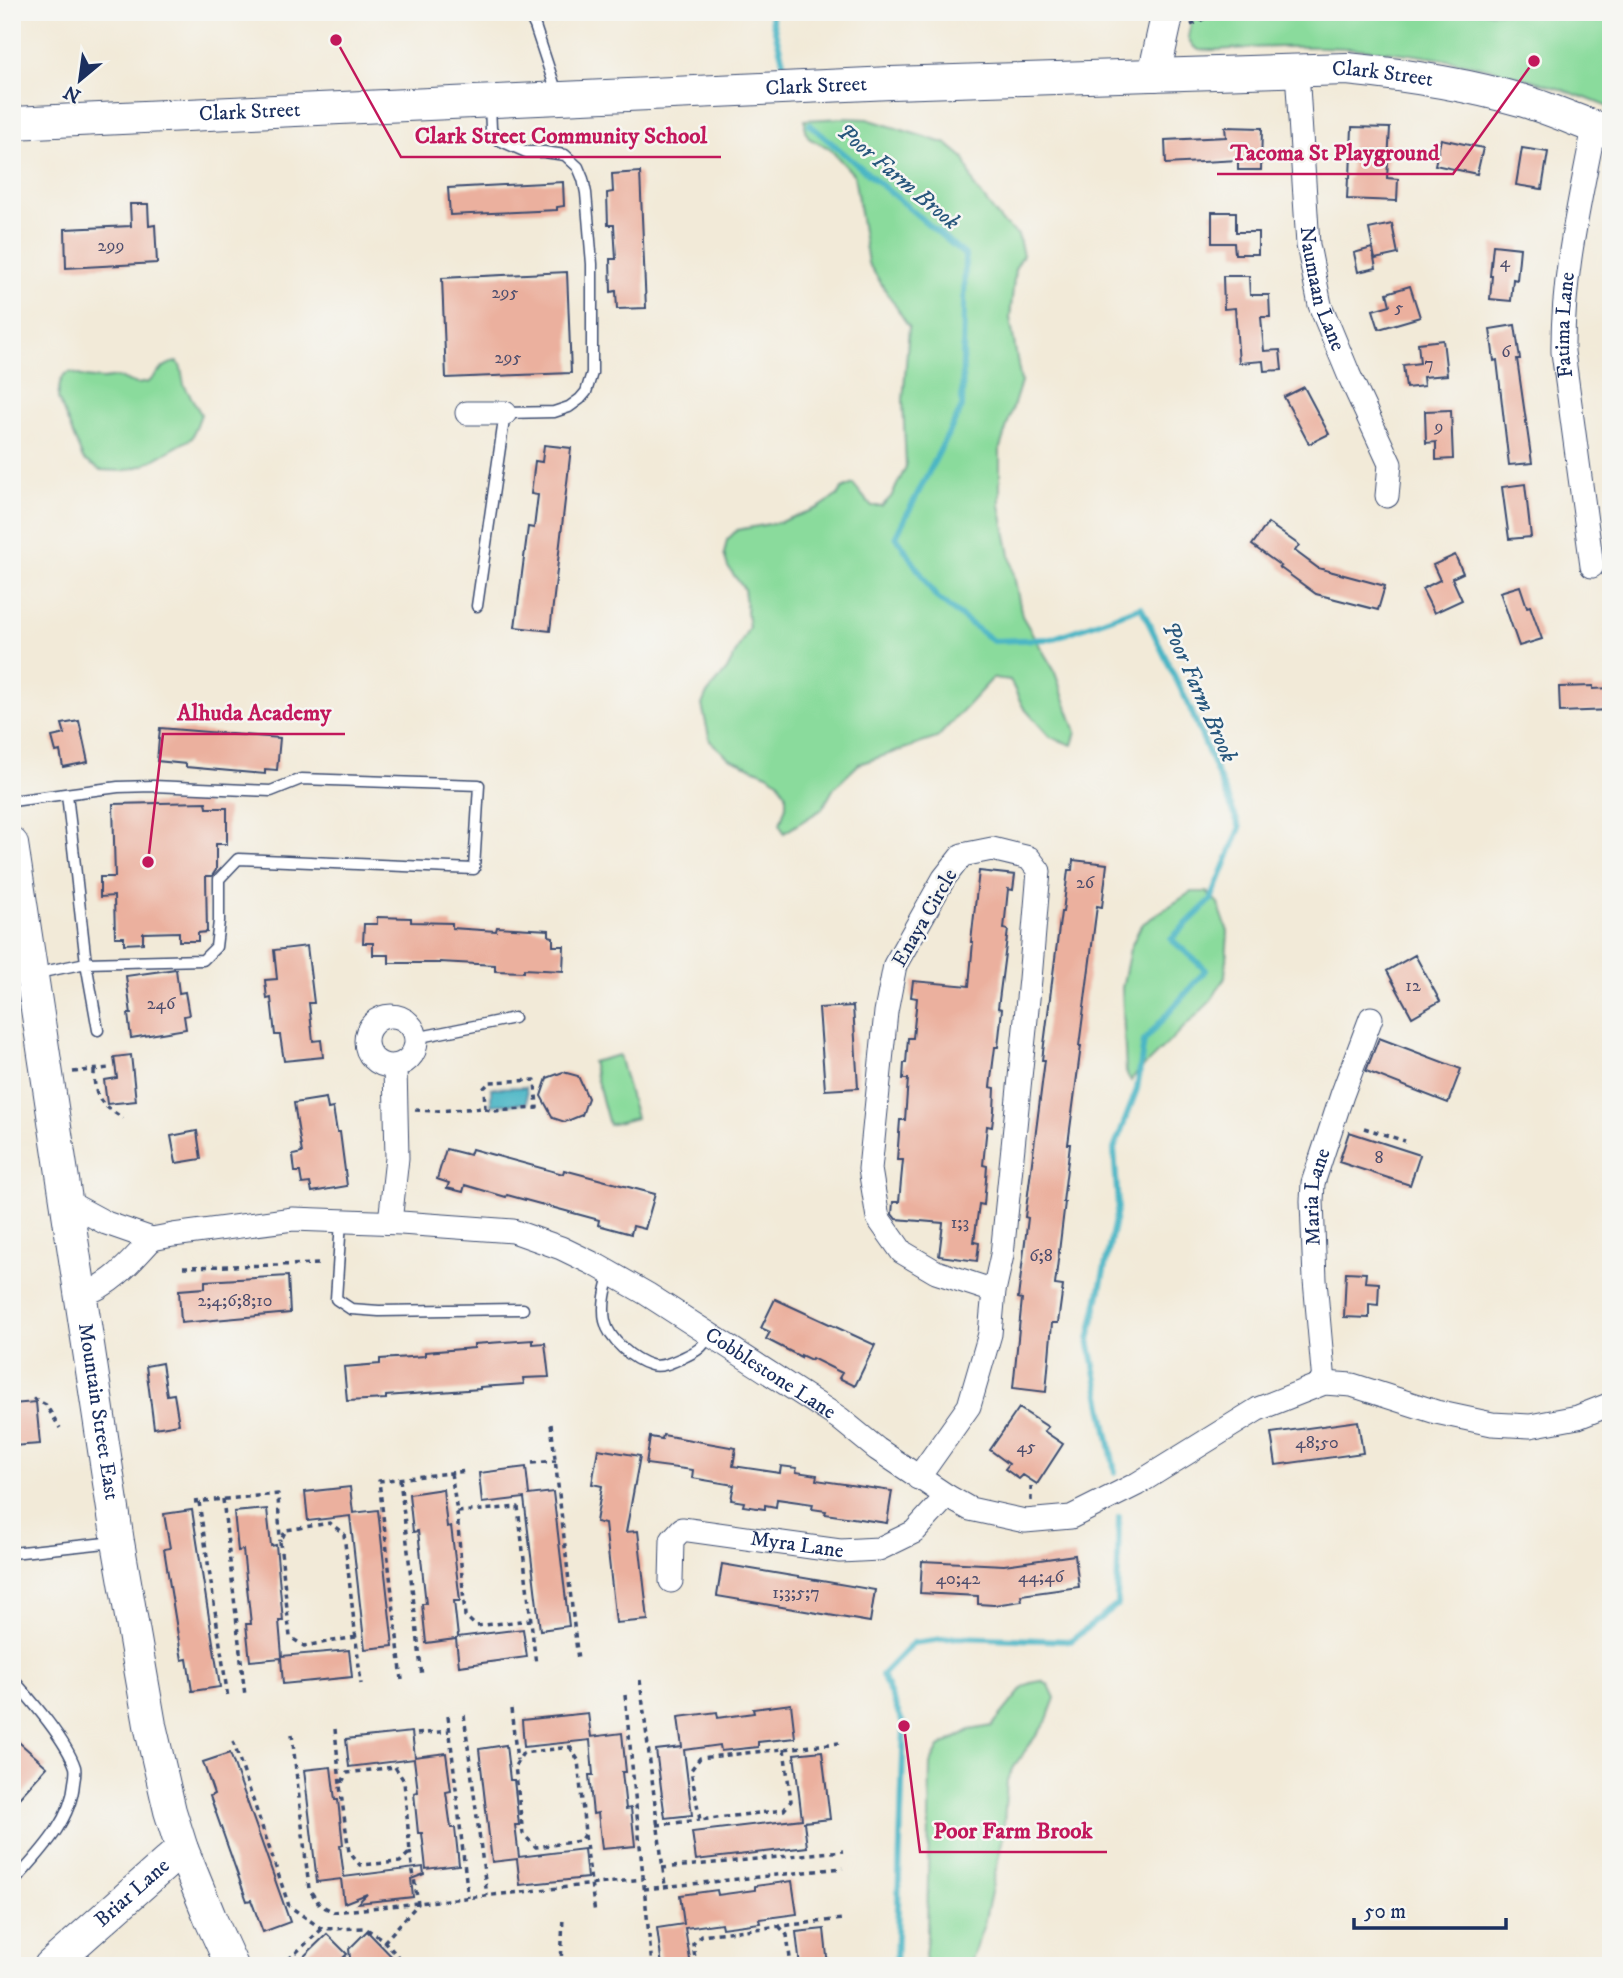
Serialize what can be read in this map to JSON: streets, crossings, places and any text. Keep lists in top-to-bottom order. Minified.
{"streets":{"street":["Clark Street","Naumaan Lane","Fatima Lane","Enaya Circle","Maria Lane","Cobblestone Lane","Mountain Street East","Myra Lane","Briar Lane"]},"crossings":[["Clark Street","Naumaan Lane"],["Clark Street","Fatima Lane"],["Enaya Circle","Cobblestone Lane"],["Maria Lane","Cobblestone Lane"],["Cobblestone Lane","Mountain Street East"],["Cobblestone Lane","Myra Lane"],["Mountain Street East","Briar Lane"]],"water":["Poor Farm Brook"],"places":["Clark Street Community School","Tacoma St Playground","Alhuda Academy","Poor Farm Brook"],"house_numbers":["299","4","295","5","6","295","7","9","26","12","246","8","1;3","6;8","2;4;6;8;10","48;50","45","44;46","40;42","1;3;5;7"],"scale_bar":"50 m","north":"bottom left"}
